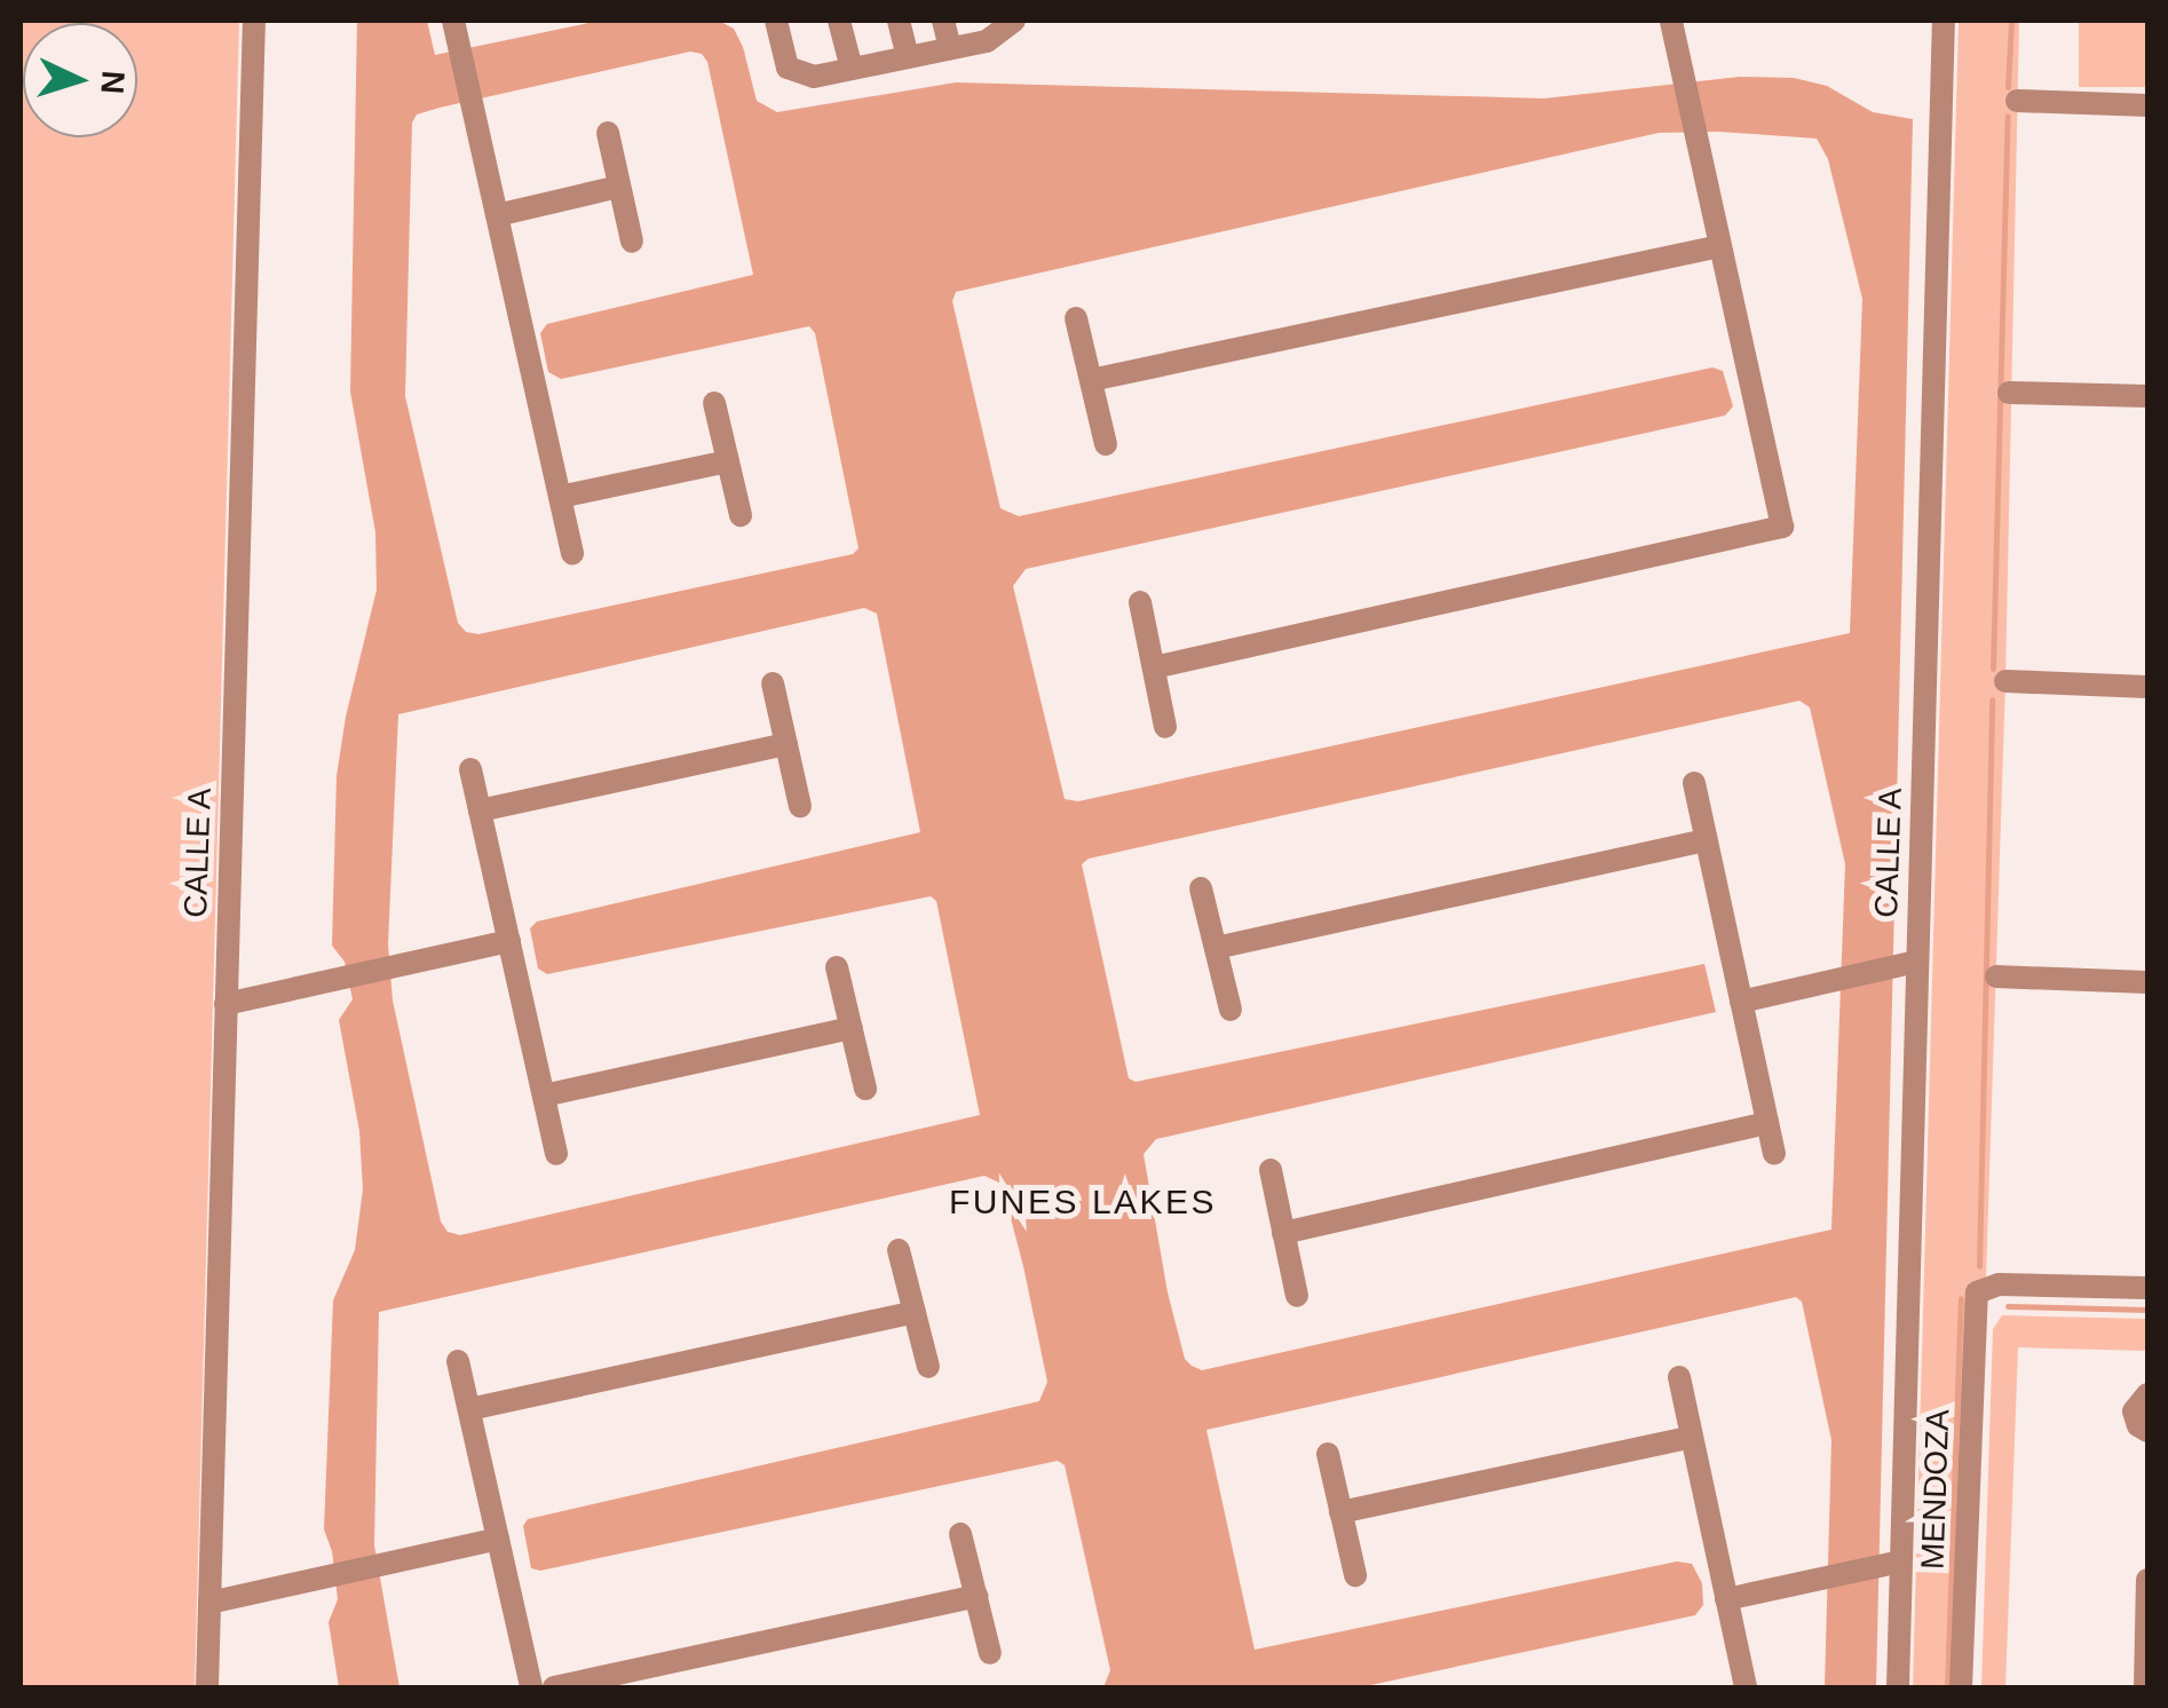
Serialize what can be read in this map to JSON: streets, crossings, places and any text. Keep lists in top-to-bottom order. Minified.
{"streets":{"street":["CALLE A","MENDOZA"]},"districts":["FUNES LAKES"],"north":"right"}
